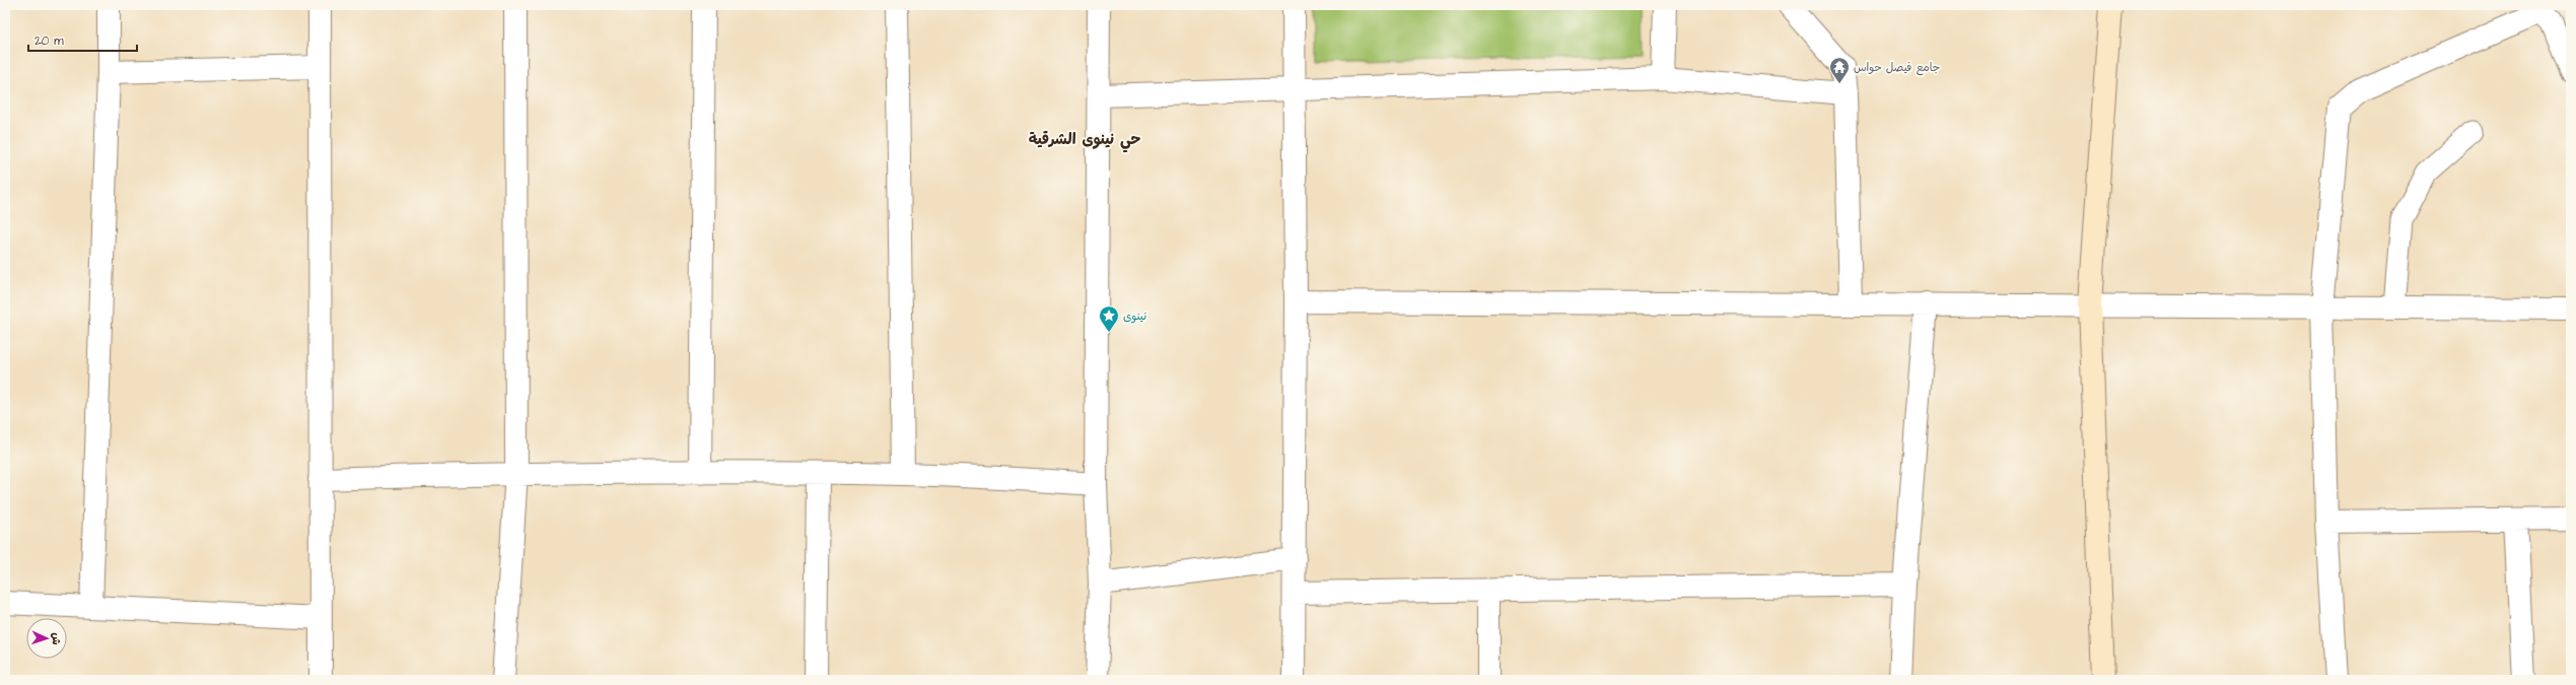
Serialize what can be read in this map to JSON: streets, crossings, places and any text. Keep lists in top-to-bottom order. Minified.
{"districts":["حي نينوى الشرقية"],"places":{"temple":["جامع فيصل حواس"],"place":["نينوى"]},"scale_bar":"20 m","north":"right"}
